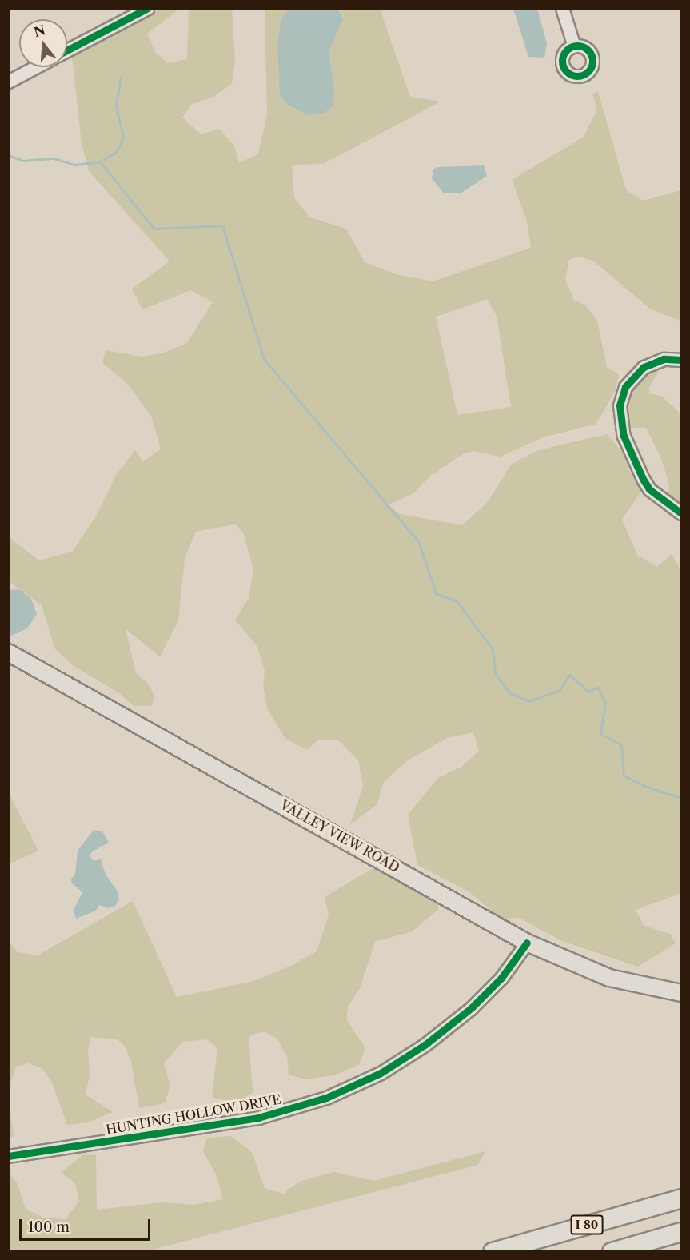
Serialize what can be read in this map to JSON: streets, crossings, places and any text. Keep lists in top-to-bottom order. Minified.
{"streets":{"highway":["I 80"],"main road":["VALLEY VIEW ROAD"],"street":["HUNTING HOLLOW DRIVE"]},"crossings":[["VALLEY VIEW ROAD","HUNTING HOLLOW DRIVE"]],"scale_bar":"100 m","north":"top"}
